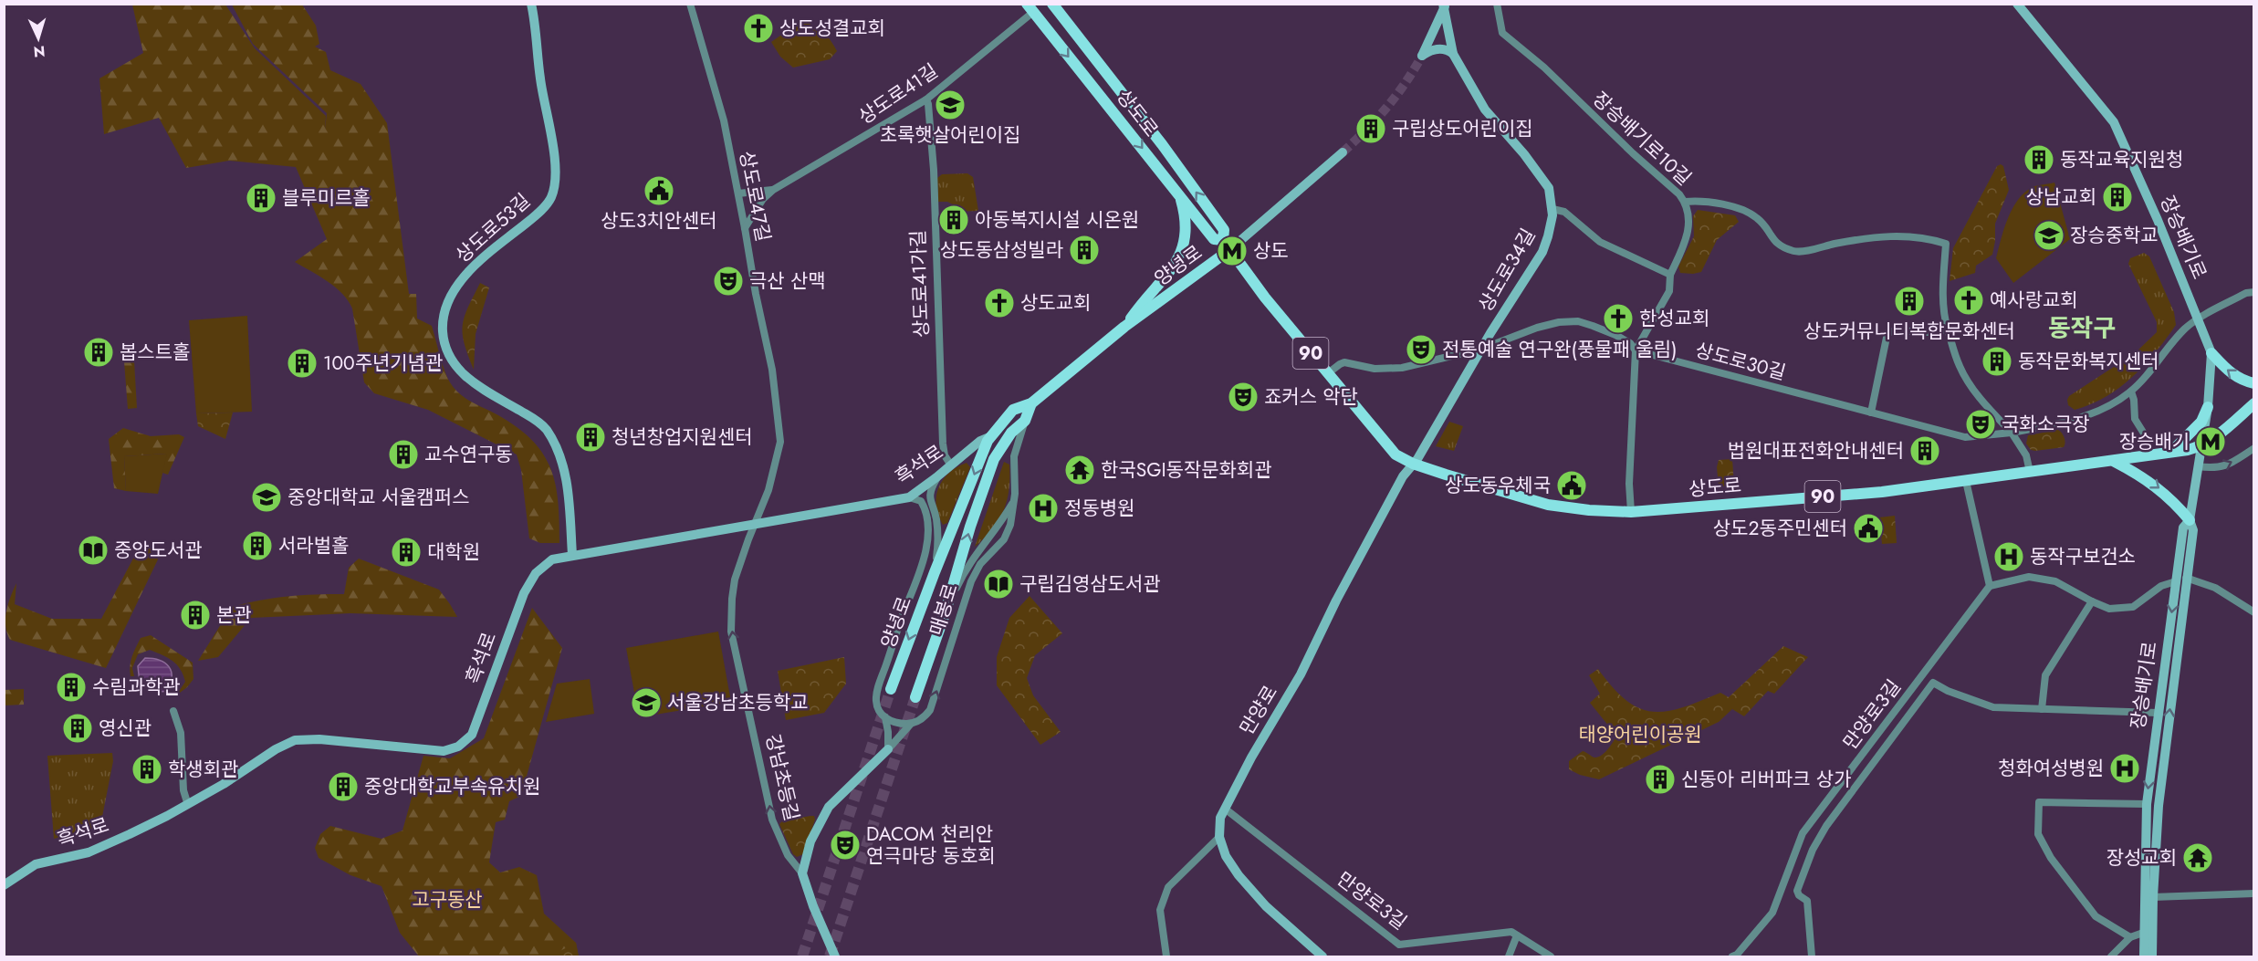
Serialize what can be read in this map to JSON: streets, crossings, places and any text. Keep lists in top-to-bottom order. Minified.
{"streets":{"main road":["상도로","양녕로","90"],"street":["상도로41길","장승배기로10길","상도로47길","상도로53길","장승배기로","상도로34길","상도로41가길","상도로30길","흑석로","매봉로","만양로","만양로3길","강남초등길"]},"crossings":[["상도로41길","상도로"],["상도로41길","상도로47길"],["상도로41길","상도로41가길"],["상도로","장승배기로"],["상도로","양녕로"],["상도로","상도로34길"],["상도로","만양로"],["상도로47길","흑석로"],["상도로47길","강남초등길"],["상도로53길","흑석로"],["양녕로","흑석로"],["상도로34길","상도로30길"],["상도로34길","만양로"],["상도로41가길","흑석로"],["흑석로","강남초등길"],["만양로","만양로3길"]],"one_way":["강남초등길"],"districts":["동작구"],"parks":["태양어린이공원","고구동산"],"places":{"church":["상도성결교회","예사랑교회","상도교회","한성교회"],"school or university":["초록햇살어린이집","장승중학교","중앙대학교 서울캠퍼스","서울강남초등학교"],"building":["구립상도어린이집","동작교육지원청","상남교회","블루미르홀","아동복지시설 시온원","상도동삼성빌라","상도커뮤니티복합문화센터","봅스트홀","동작문화복지센터","100주년기념관","청년창업지원센터","법원대표전화안내센터","교수연구동","서라벌홀","대학원","본관","수림과학관","영신관","학생회관","신동아 리버파크 상가","중앙대학교부속유치원"],"public building":["상도3치안센터","상도동우체국","상도2동주민센터"],"metro station":["상도","장승배기"],"theatre":["극산 산맥","전통예술 연구완(풍물패 울림)","죠커스 악단","국화소극장","DACOM 천리안 연극마당 동호회"],"temple":["한국SGI동작문화회관","장성교회"],"hospital":["정동병원","동작구보건소","청화여성병원"],"library":["중앙도서관","구립김영삼도서관"]},"north":"bottom"}
